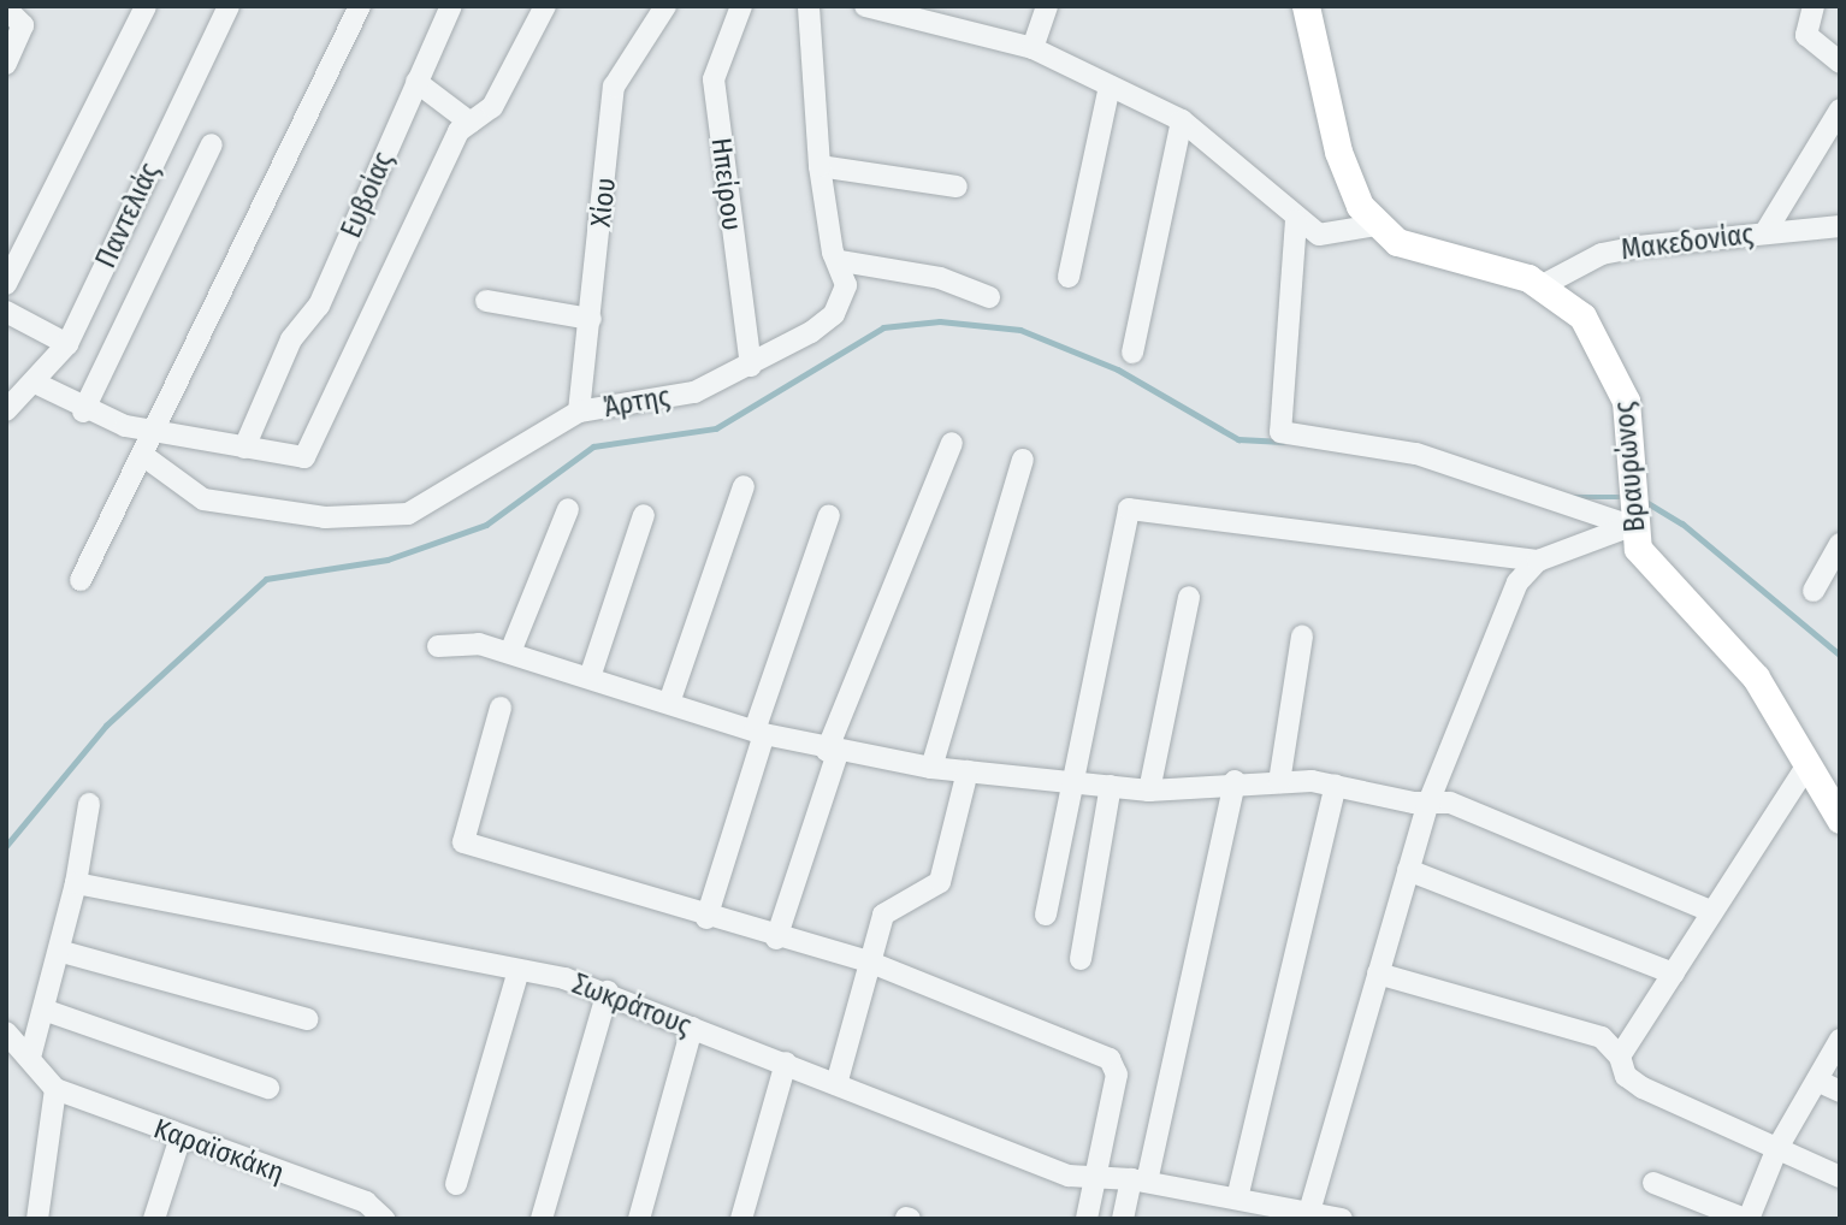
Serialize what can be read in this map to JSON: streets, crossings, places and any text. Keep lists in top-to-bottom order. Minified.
{"streets":{"main road":["Βραυρώνος"],"street":["Ηπείρου","Ευβοίας","Χίου","Παντελιάς","Μακεδονίας","Άρτης","Σωκράτους","Καραϊσκάκη"]},"crossings":[["Ηπείρου","Άρτης"],["Χίου","Άρτης"],["Μακεδονίας","Βραυρώνος"]]}
